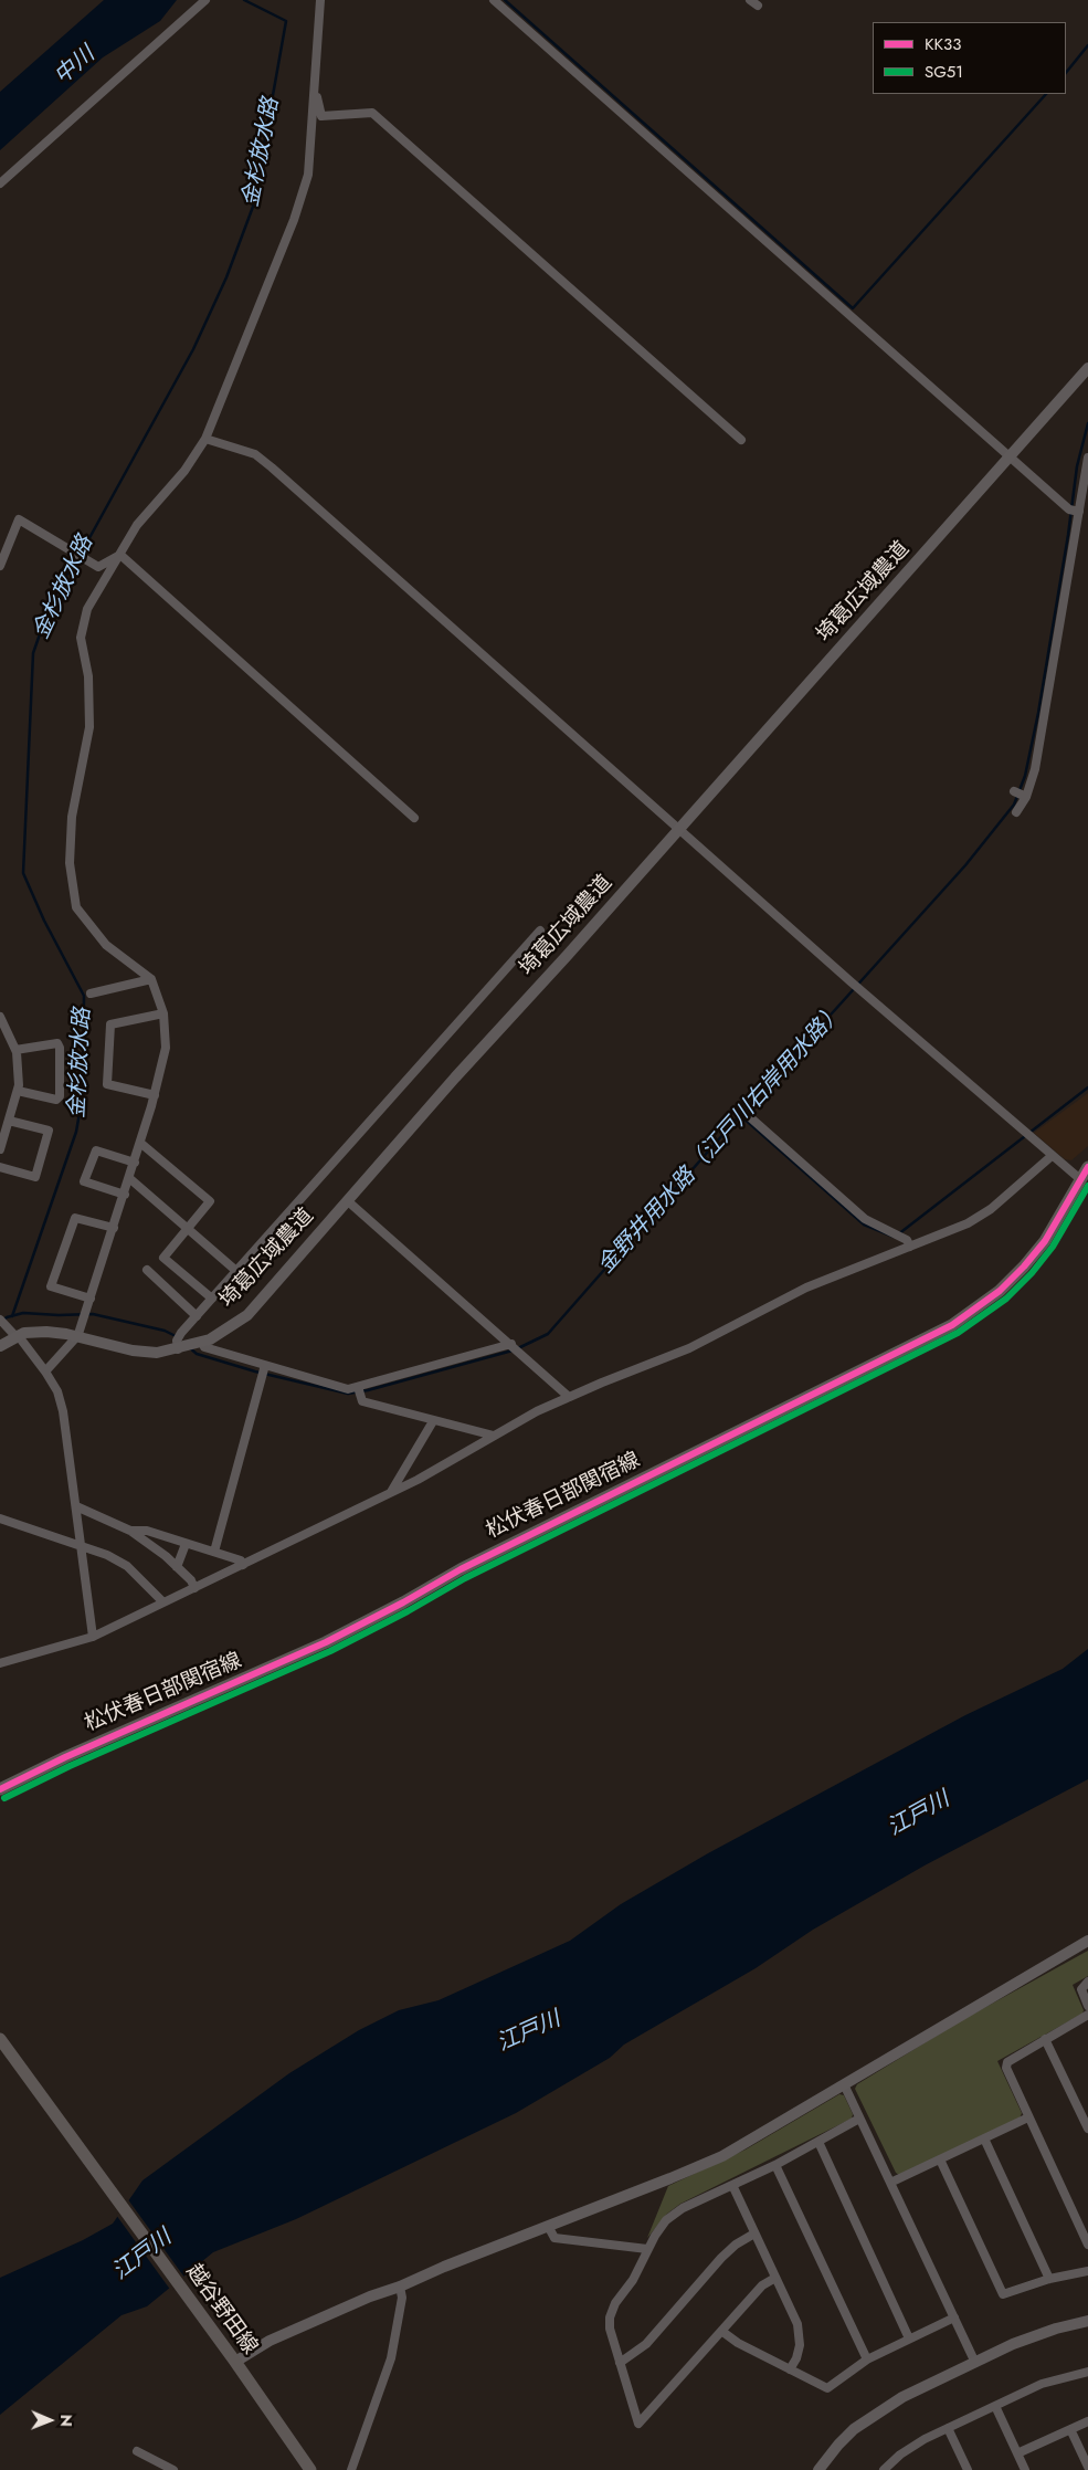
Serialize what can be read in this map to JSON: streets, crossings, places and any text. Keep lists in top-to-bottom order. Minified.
{"streets":{"main road":["松伏春日部関宿線","越谷野田線"],"street":["埼葛広域農道"]},"water":["中川","金杉放水路","金野井用水路（江戸川右岸用水路）","江戸川"],"lines":["transit line KK33","transit line SG51"],"legend":["KK33","SG51"],"north":"right"}
